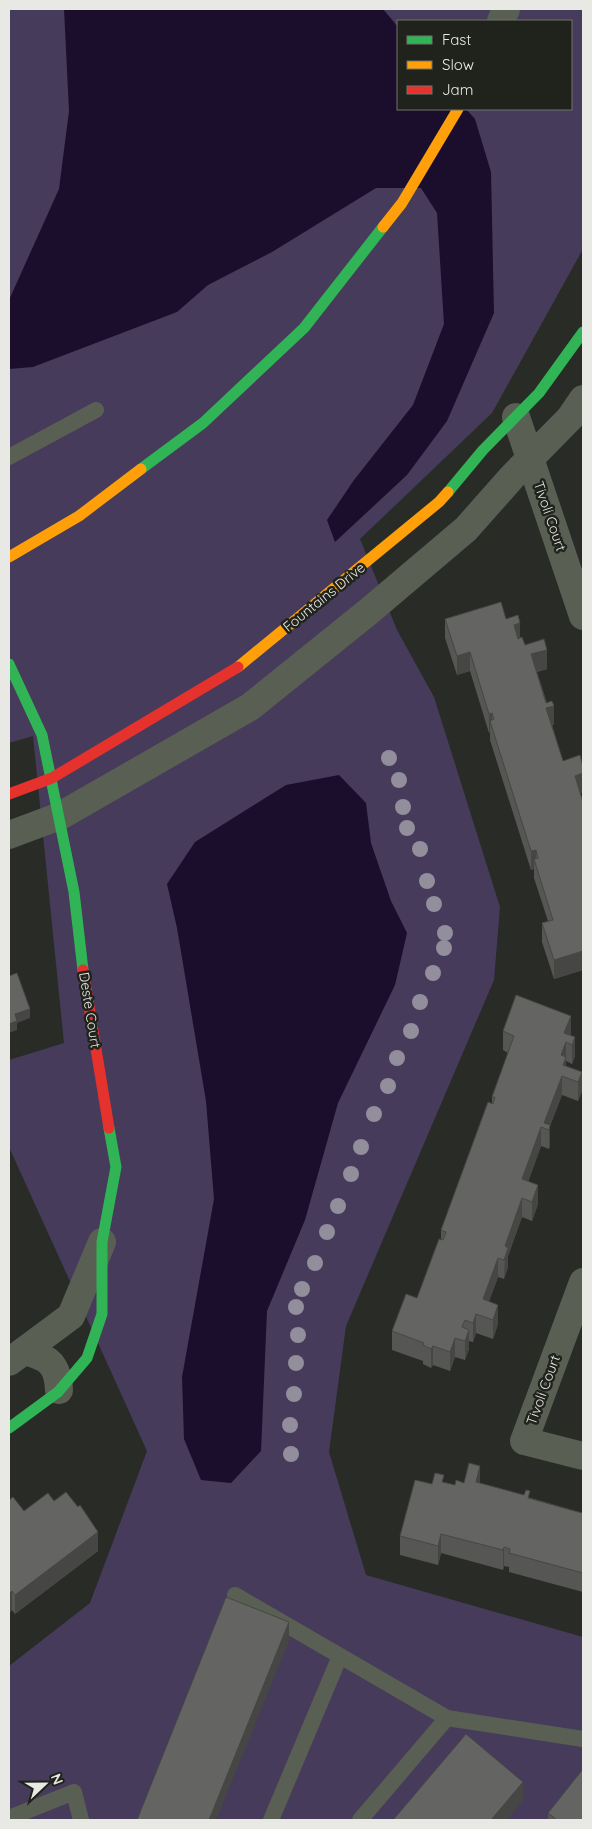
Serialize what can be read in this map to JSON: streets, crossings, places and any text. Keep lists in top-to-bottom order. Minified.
{"streets":{"street":["Tivoli Court","Fountains Drive","Deste Court"]},"crossings":[["Tivoli Court","Fountains Drive"],["Fountains Drive","Deste Court"]],"legend":["Fast","Slow","Jam"],"north":"right"}
